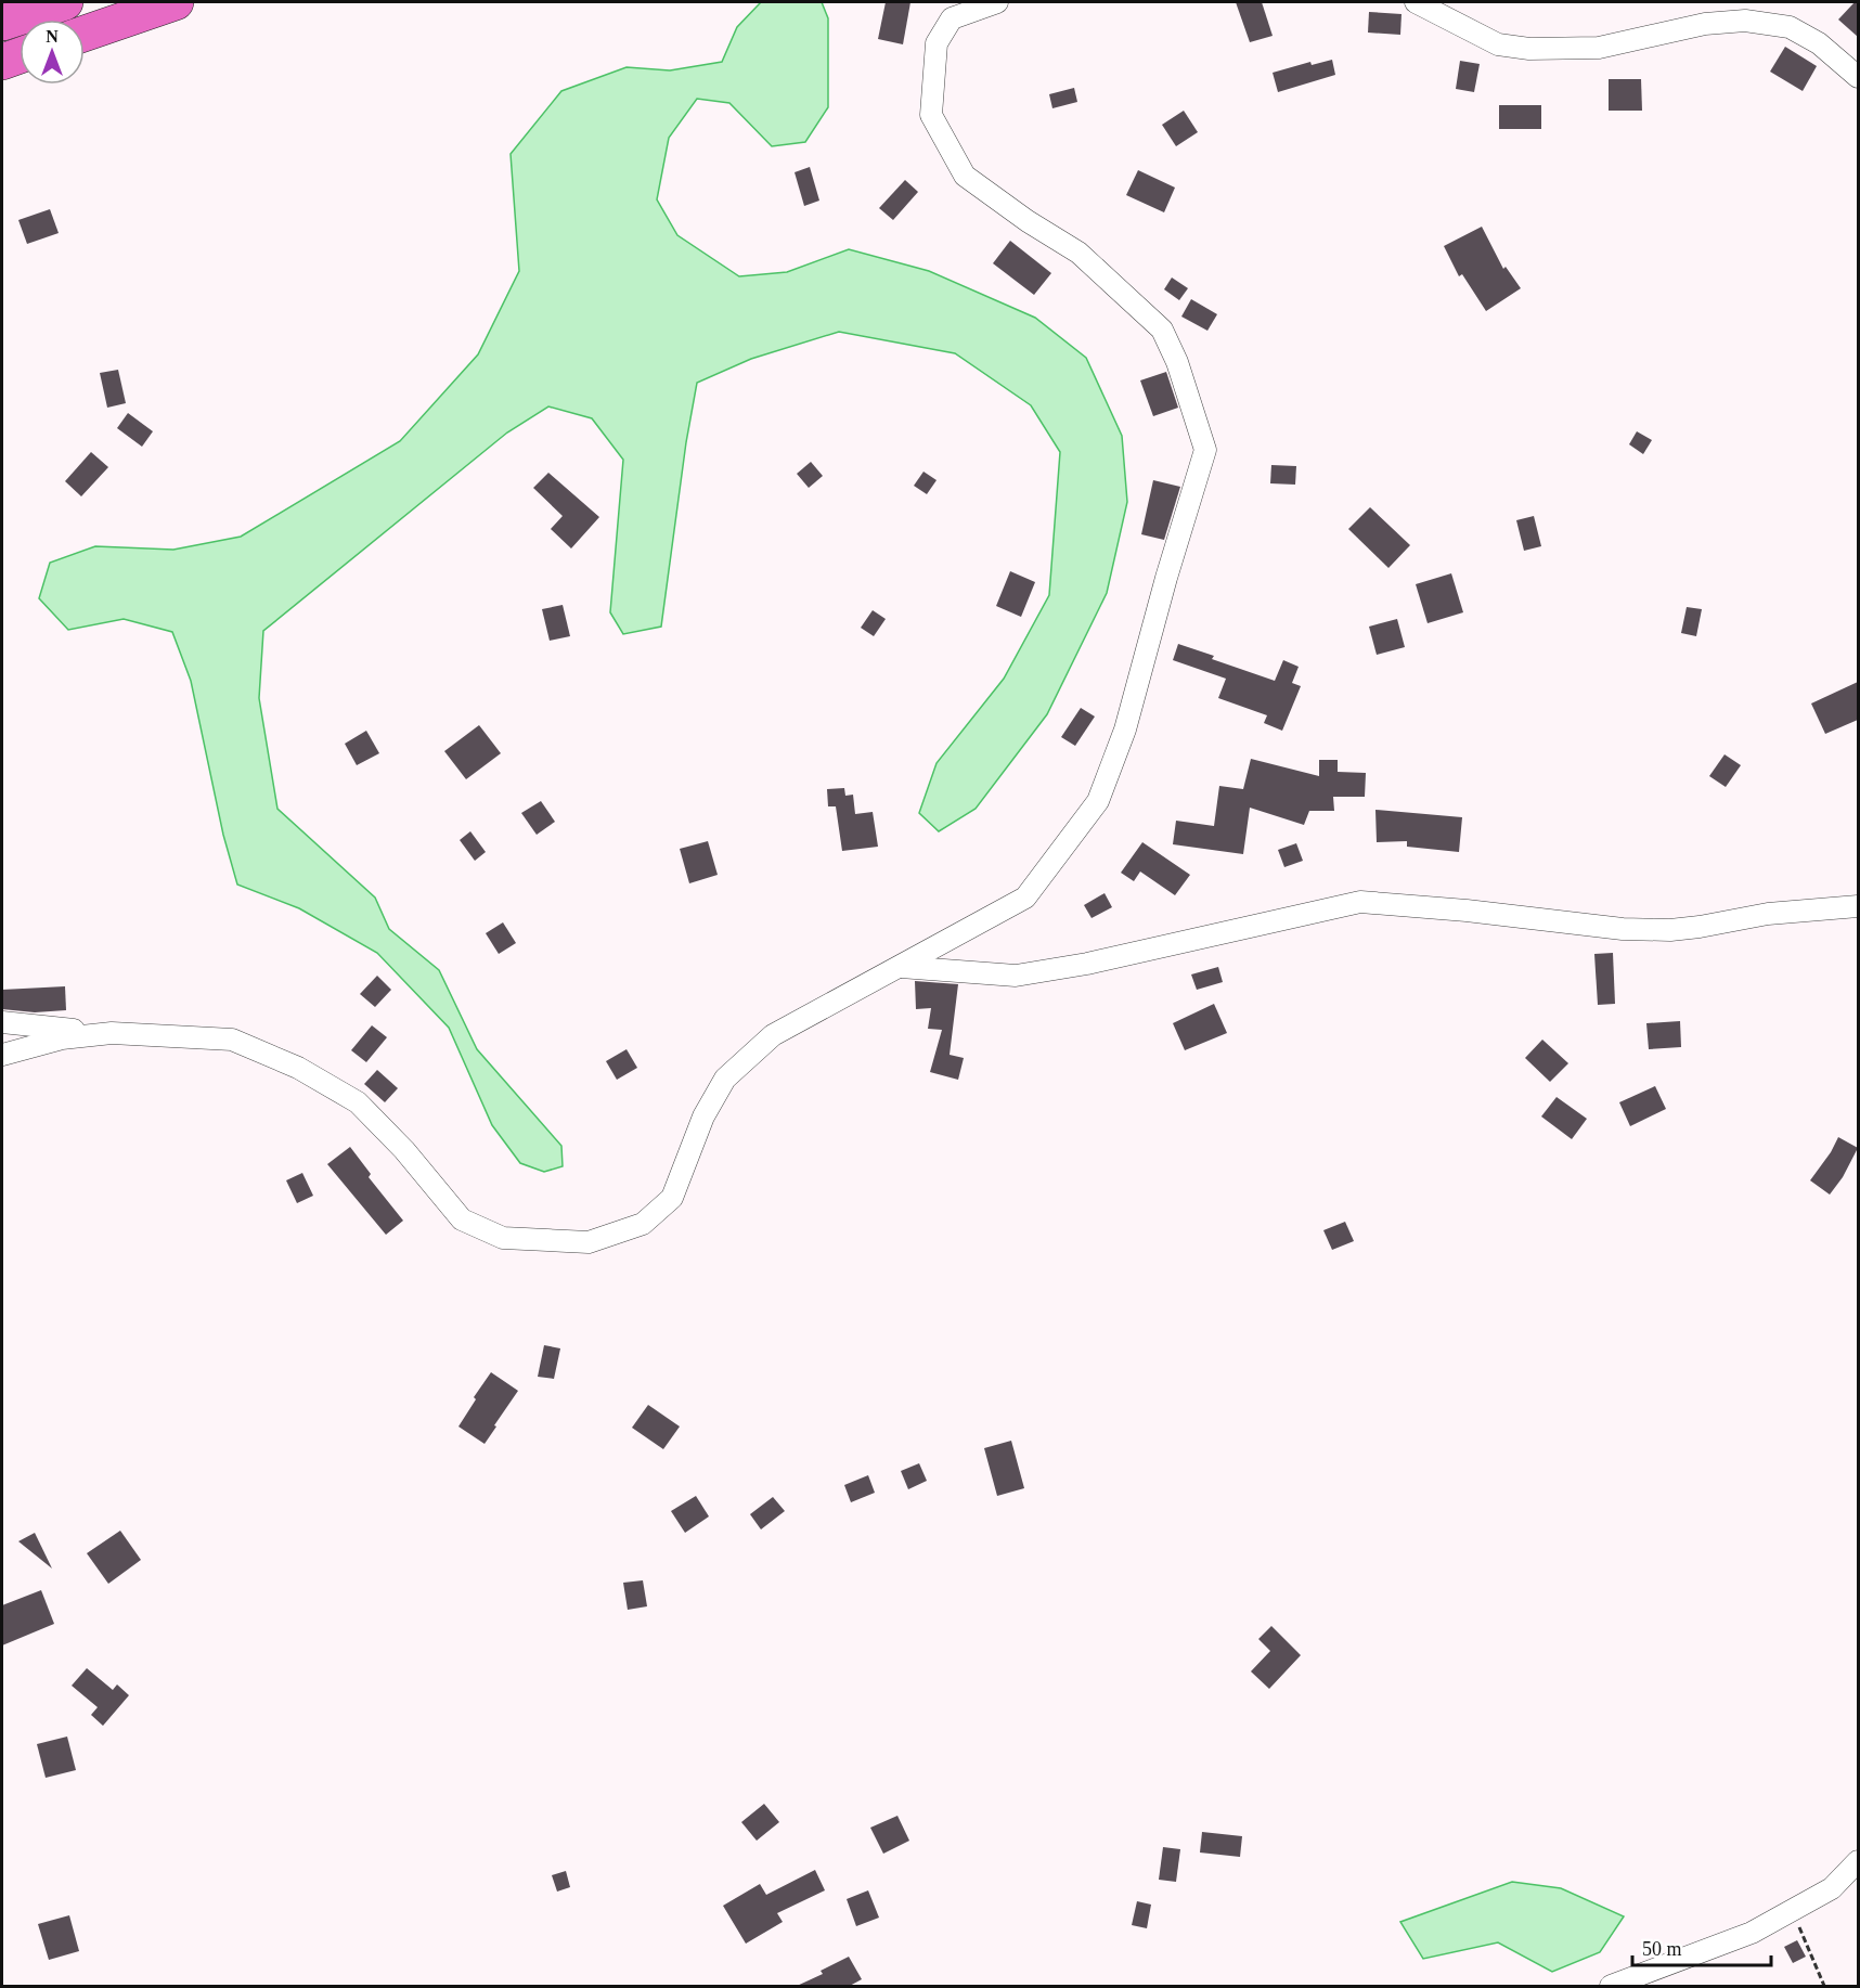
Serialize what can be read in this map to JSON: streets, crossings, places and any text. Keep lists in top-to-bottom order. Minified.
{"scale_bar":"50 m","north":"top"}
